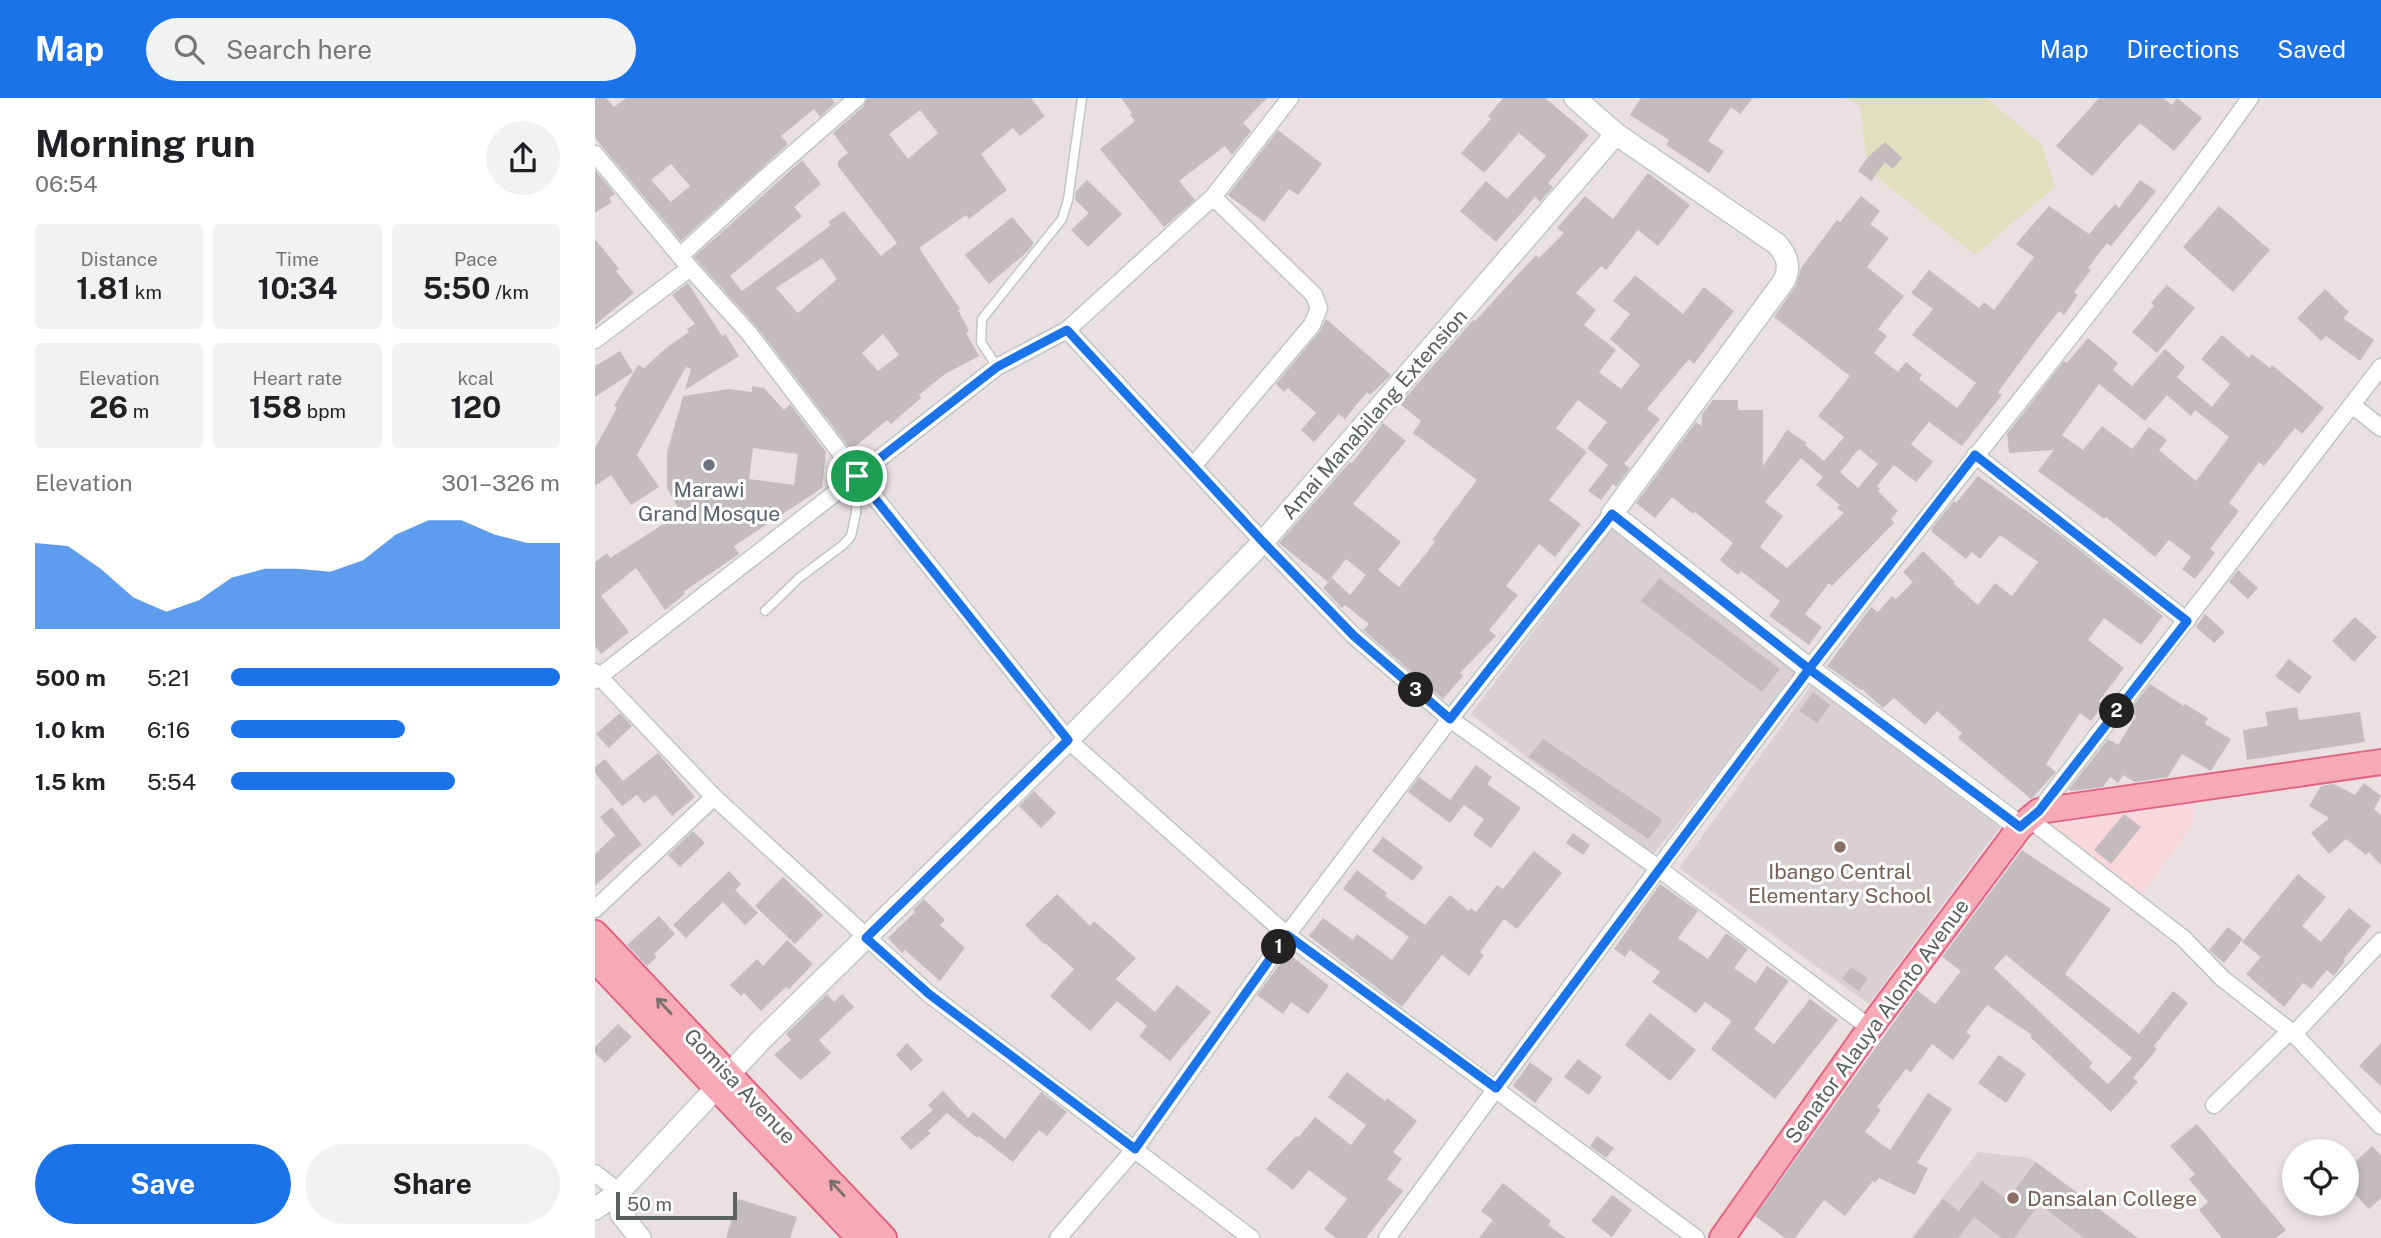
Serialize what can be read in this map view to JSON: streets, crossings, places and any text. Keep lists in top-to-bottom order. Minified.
{"streets":{"main road":["Senator Alauya Alonto Avenue","Gomisa Avenue"],"street":["Amai Manabilang Extension"]},"crossings":[["Amai Manabilang Extension","Gomisa Avenue"]],"places":["Marawi Grand Mosque","Ibango Central Elementary School","Dansalan College"],"scale_bar":"50 m","page":{"header":"Map","search":"Search here","nav":["Map","Directions","Saved"],"heading":["Morning run","06:54"],"stats":[["Distance","1.81 km"],["Time","10:34"],["Pace","5:50 /km"],["Elevation","26 m"],["Heart rate","158 bpm"],["kcal","120"]],"chart":["Elevation","301–326 m"],"list":[{"name":"500 m","note":"5:21"},{"name":"1.0 km","note":"6:16"},{"name":"1.5 km","note":"5:54"}],"pins":["3","2","1"],"buttons":["Save","Share"],"scale":"50 m"}}
